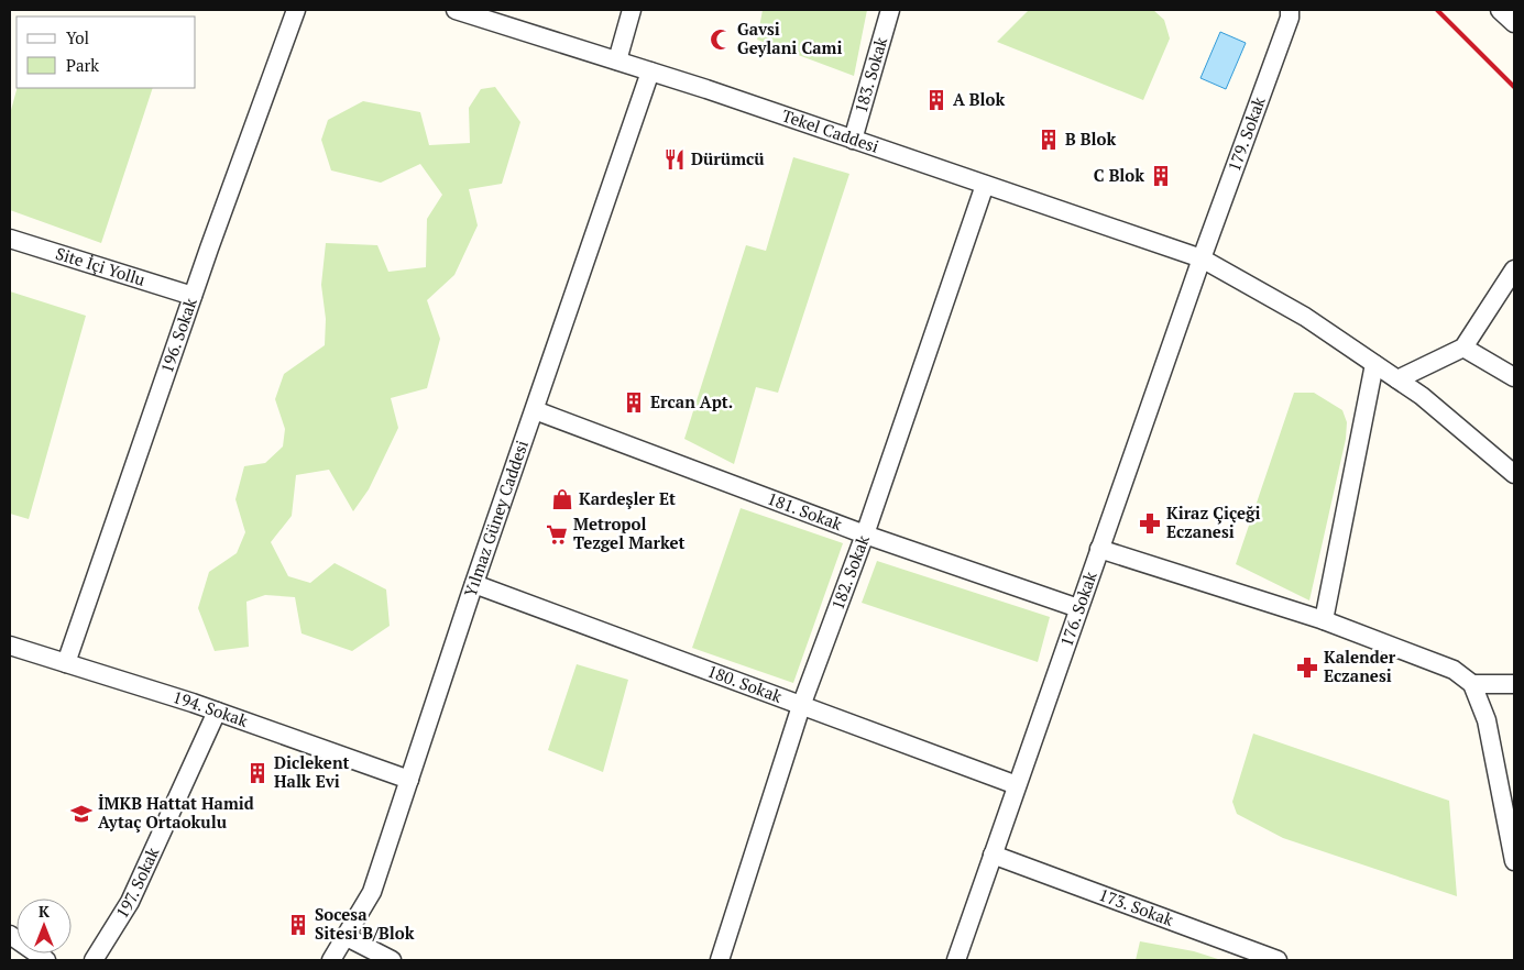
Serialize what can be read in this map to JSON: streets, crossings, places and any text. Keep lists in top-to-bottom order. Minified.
{"streets":{"street":["183. Sokak","Tekel Caddesi","179. Sokak","Site İçi Yollu","196. Sokak","181. Sokak","Yılmaz Güney Caddesi","182. Sokak","176. Sokak","180. Sokak","194. Sokak","197. Sokak","173. Sokak"]},"crossings":[["183. Sokak","Tekel Caddesi"],["Tekel Caddesi","179. Sokak"],["Tekel Caddesi","Yılmaz Güney Caddesi"],["Tekel Caddesi","182. Sokak"],["Tekel Caddesi","176. Sokak"],["179. Sokak","176. Sokak"],["Site İçi Yollu","196. Sokak"],["196. Sokak","194. Sokak"],["181. Sokak","Yılmaz Güney Caddesi"],["181. Sokak","182. Sokak"],["181. Sokak","176. Sokak"],["Yılmaz Güney Caddesi","180. Sokak"],["Yılmaz Güney Caddesi","194. Sokak"],["182. Sokak","180. Sokak"],["176. Sokak","180. Sokak"],["176. Sokak","173. Sokak"],["194. Sokak","197. Sokak"]],"places":{"mosque":["Gavsi Geylani Cami"],"building":["A Blok","B Blok","C Blok","Ercan Apt.","Diclekent Halk Evi","Socesa Sitesi B/Blok"],"restaurant":["Dürümcü"],"shop":["Kardeşler Et"],"pharmacy":["Kiraz Çiçeği Eczanesi","Kalender Eczanesi"],"supermarket":["Metropol Tezgel Market"],"school or university":["İMKB Hattat Hamid Aytaç Ortaokulu"]},"legend":["Yol","Park"],"north":"top"}
